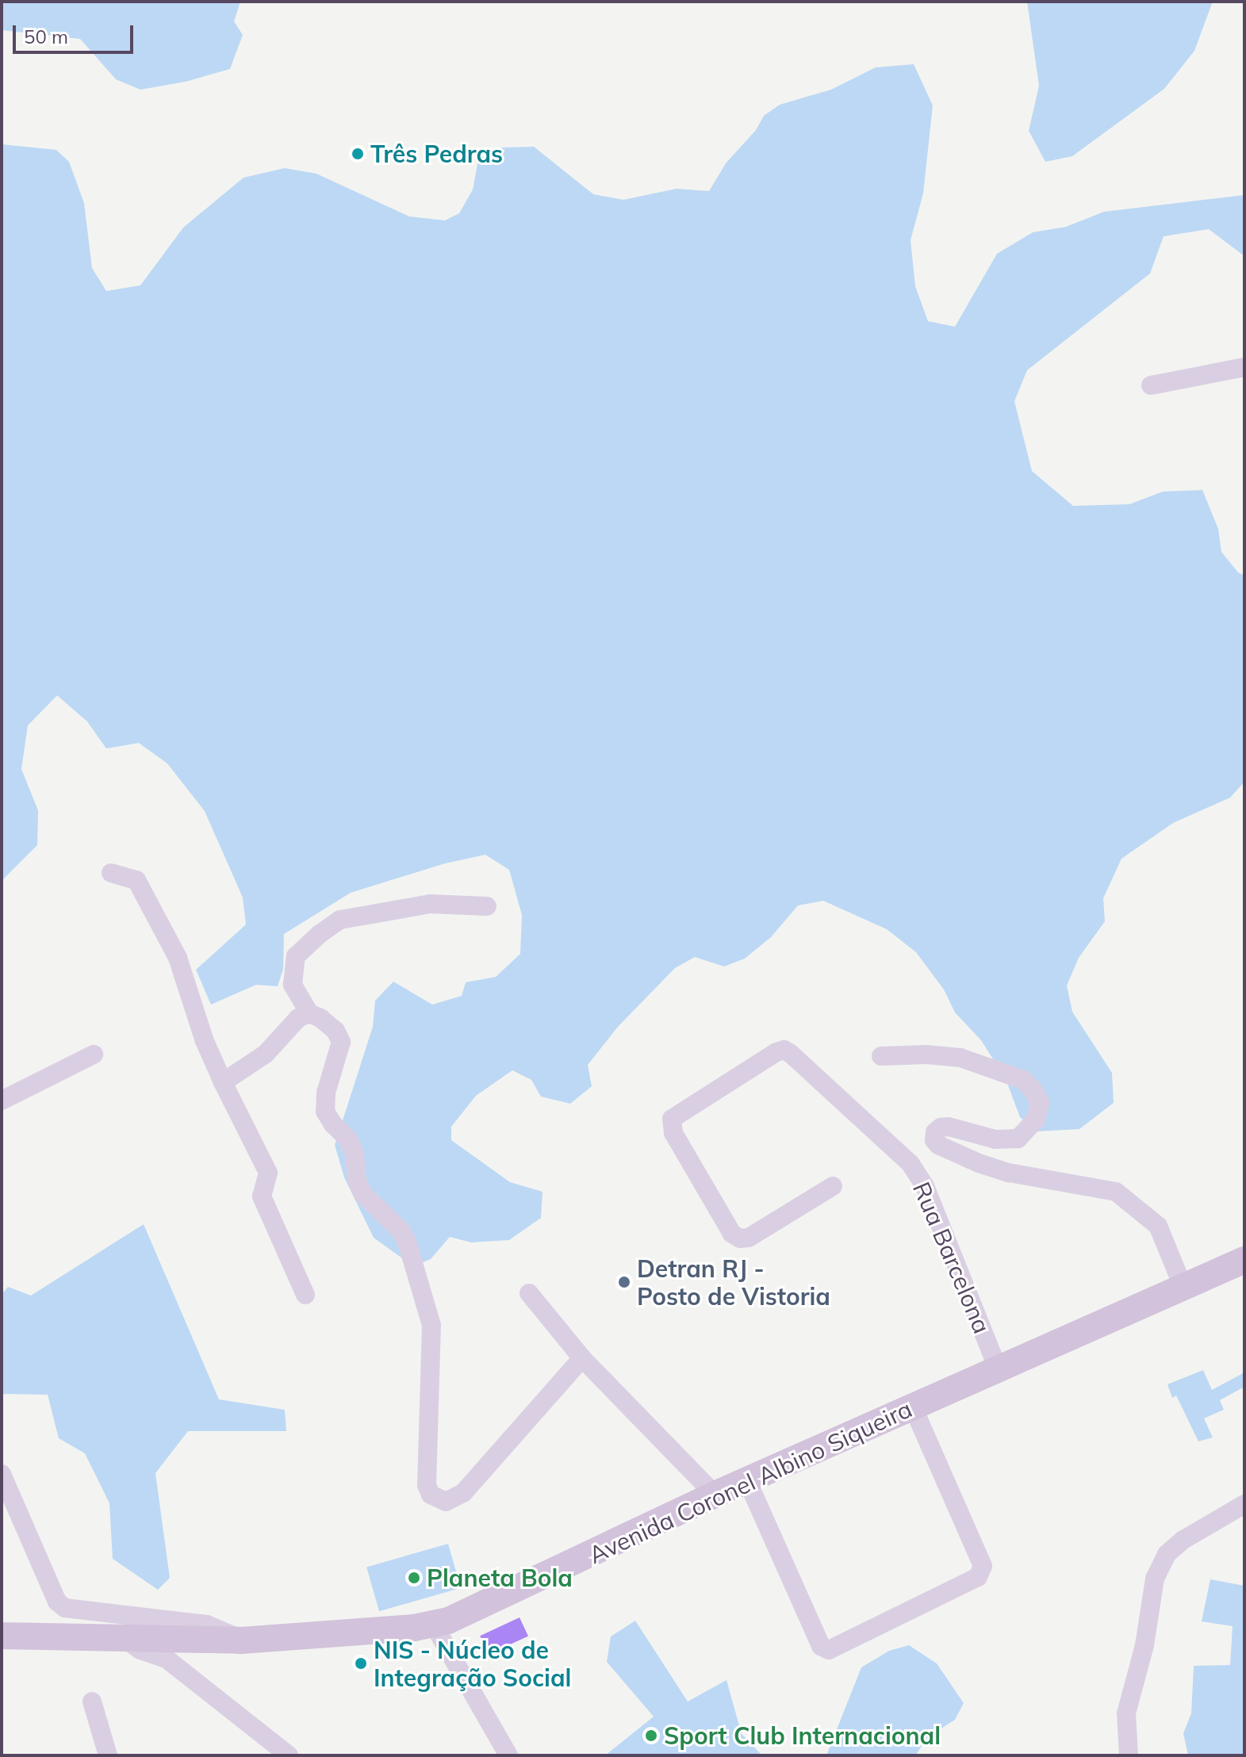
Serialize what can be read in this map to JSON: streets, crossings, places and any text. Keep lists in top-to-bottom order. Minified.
{"streets":{"main road":["Avenida Coronel Albino Siqueira"],"street":["Rua Barcelona"]},"crossings":[["Rua Barcelona","Avenida Coronel Albino Siqueira"]],"places":["Três Pedras","Detran RJ - Posto de Vistoria","Planeta Bola","NIS - Núcleo de Integração Social","Sport Club Internacional"],"scale_bar":"50 m"}
